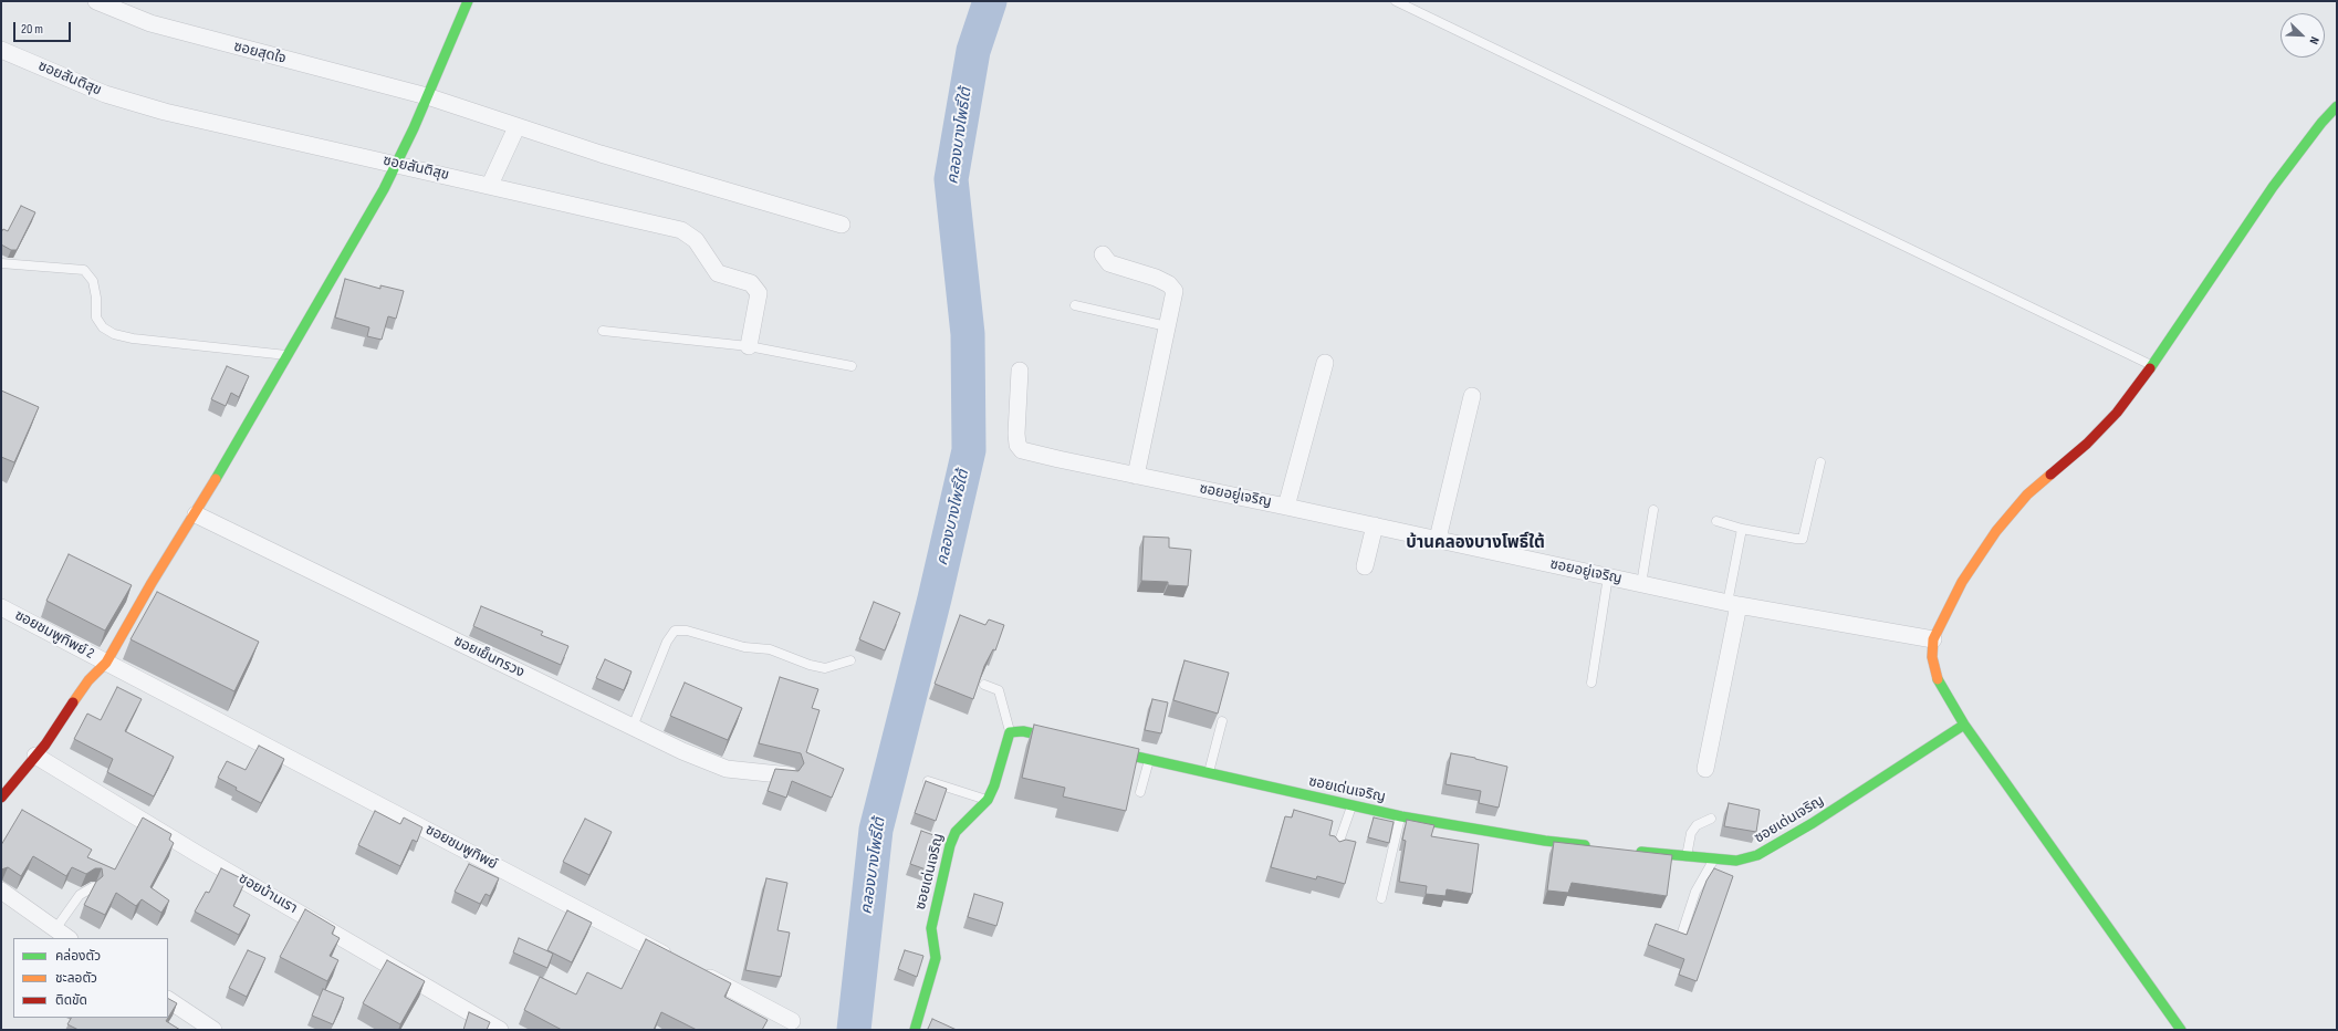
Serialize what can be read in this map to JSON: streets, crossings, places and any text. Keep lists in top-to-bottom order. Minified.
{"streets":{"street":["ซอยสุดใจ","ซอยสันติสุข","ซอยอยู่เจริญ","ซอยชมพูทิพย์ 2","ซอยเย็นทรวง","ซอยเด่นเจริญ","ซอยชมพูทิพย์","ซอยบ้านเรา"]},"crossings":[["ซอยชมพูทิพย์ 2","ซอยชมพูทิพย์"]],"districts":["บ้านคลองบางโพธิ์ใต้"],"water":["คลองบางโพธิ์ใต้"],"legend":["คล่องตัว","ชะลอตัว","ติดขัด"],"scale_bar":"20 m","north":"bottom right"}
